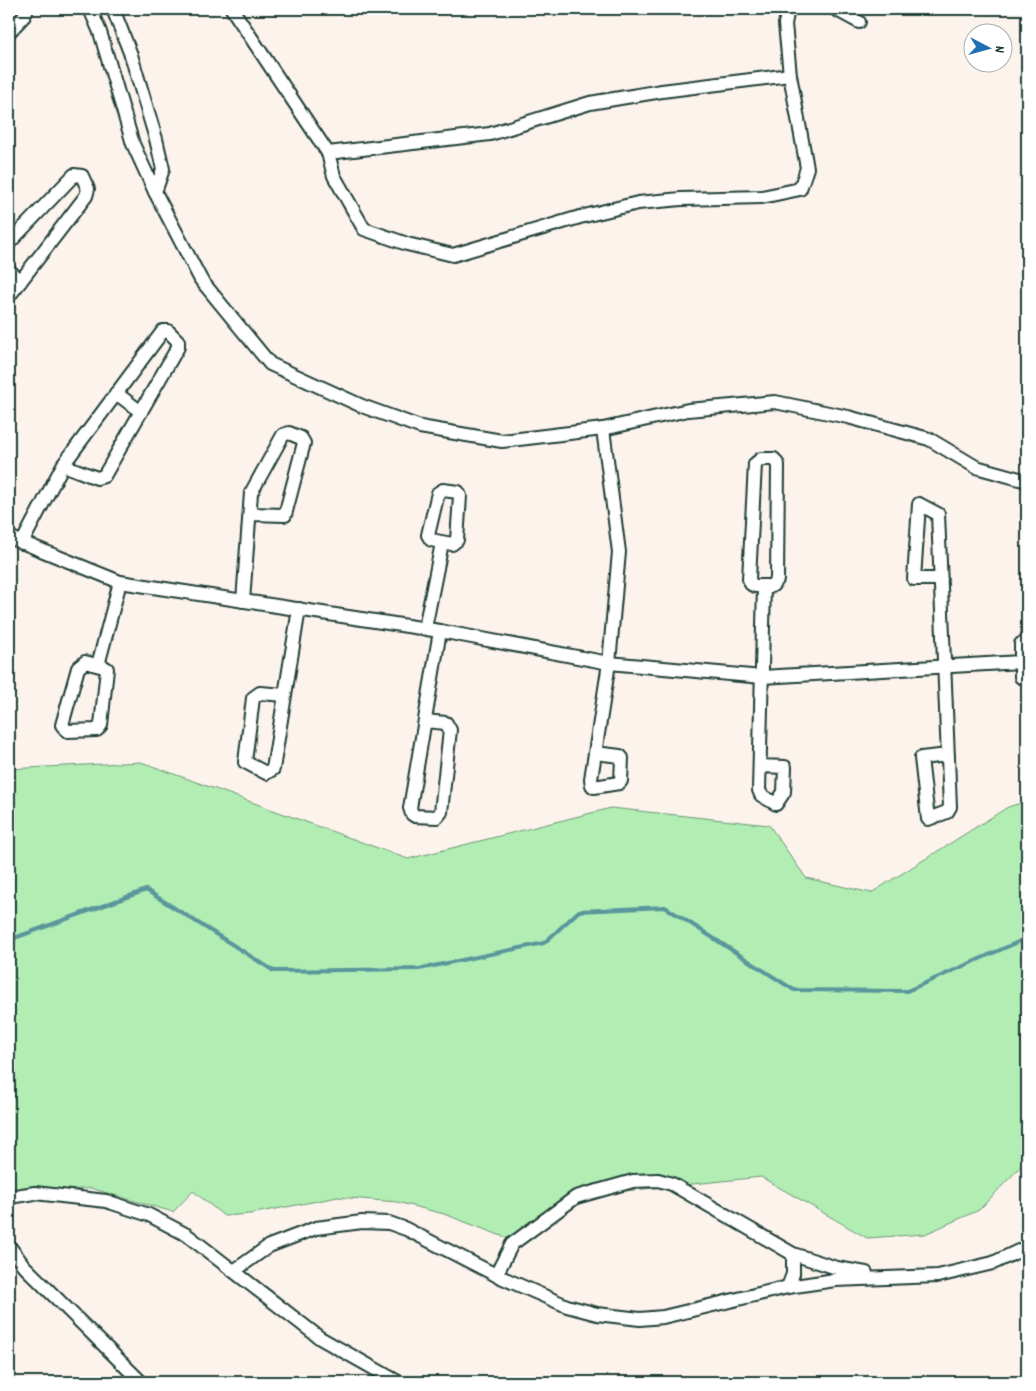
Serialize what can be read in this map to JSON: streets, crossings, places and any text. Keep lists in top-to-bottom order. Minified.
{"north":"right"}
